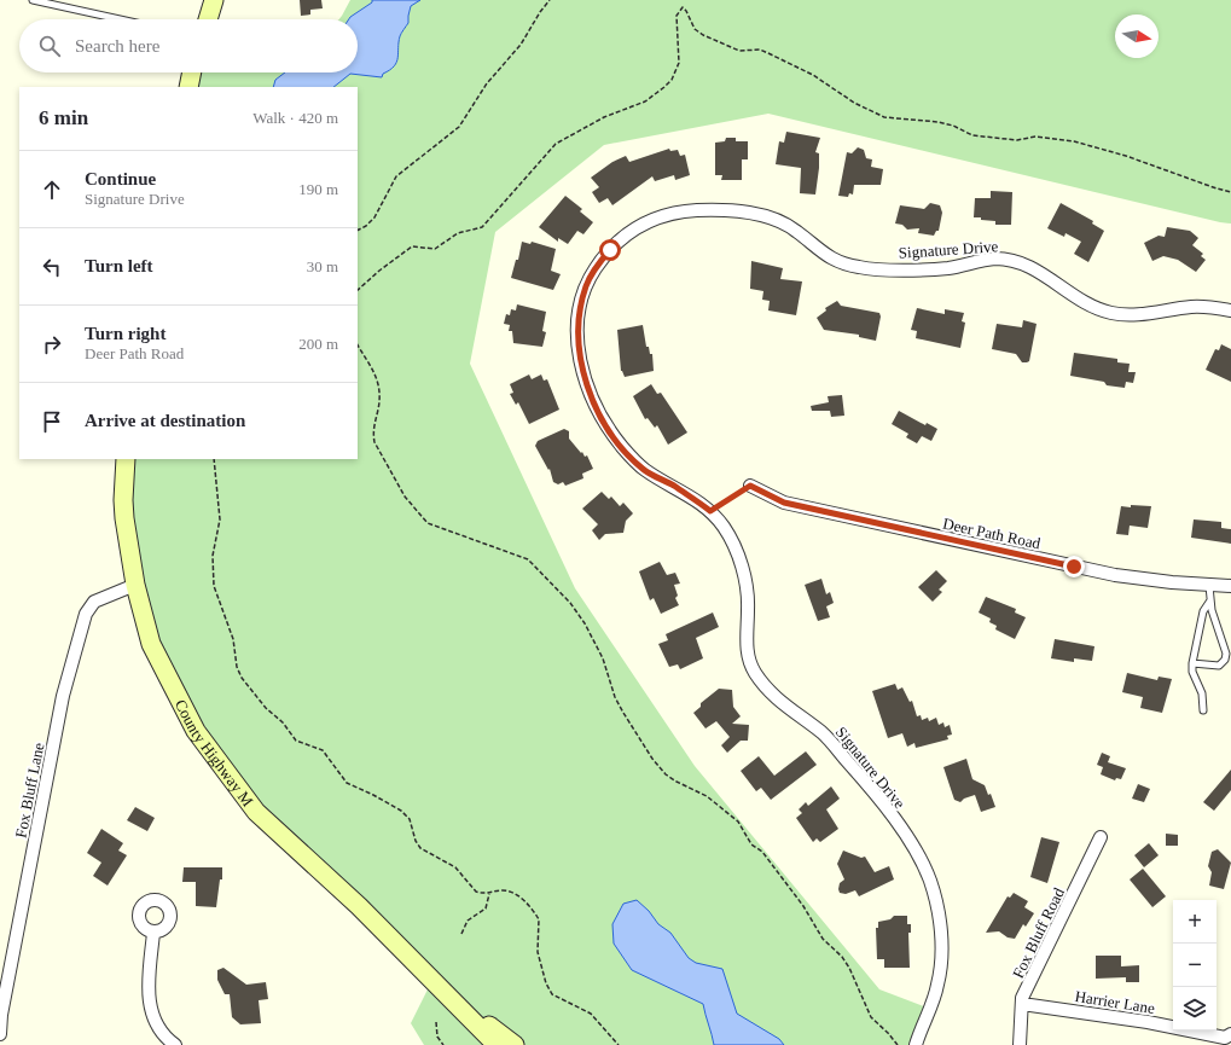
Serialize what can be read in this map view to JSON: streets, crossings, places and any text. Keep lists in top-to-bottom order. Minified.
{"streets":{"main road":["County Highway M"],"street":["Signature Drive","Deer Path Road","Fox Bluff Lane","Fox Bluff Road","Harrier Lane"]},"crossings":[["County Highway M","Fox Bluff Lane"],["Fox Bluff Road","Harrier Lane"]],"north":"right","page":{"search":"Search here","heading":["6 min","Walk · 420 m"],"list":[["Continue","Signature Drive","190 m"],["Turn left","30 m"],["Turn right","Deer Path Road","200 m"],"Arrive at destination"],"map_buttons":["+","−"]}}
